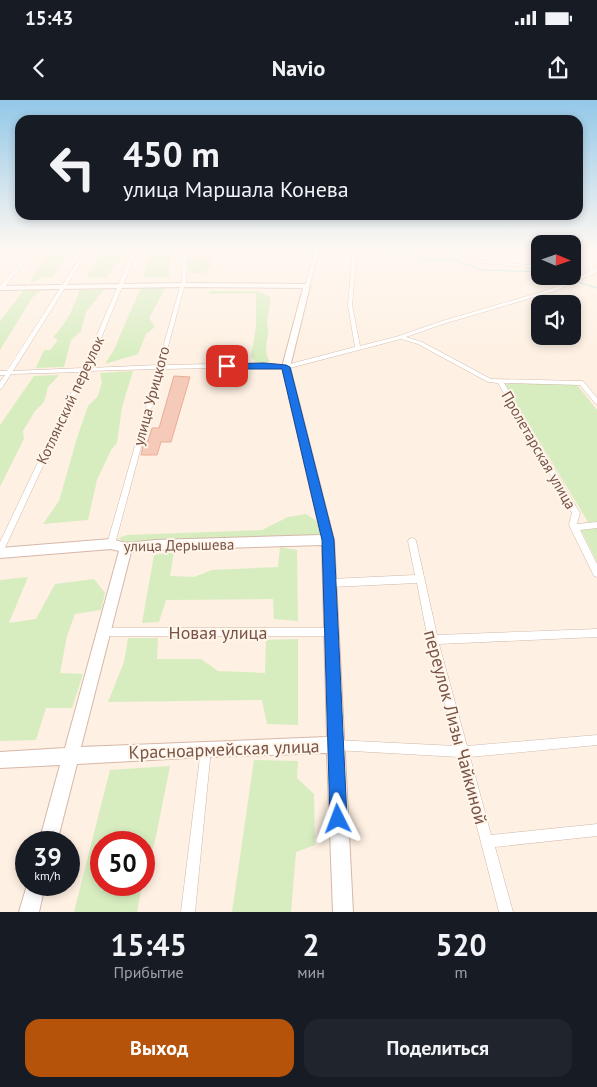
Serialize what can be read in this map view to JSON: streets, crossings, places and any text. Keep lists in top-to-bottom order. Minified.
{"streets":{"street":["улица Урицкого","Котлянский переулок","Пролетарская улица","улица Дерышева","Новая улица","переулок Лизы Чайкиной","Красноармейская улица"]},"crossings":[["улица Урицкого","улица Дерышева"],["Котлянский переулок","улица Дерышева"],["переулок Лизы Чайкиной","Красноармейская улица"]],"north":"right","page":{"status":"15:43","header":"Navio","turn":["450 m","улица Маршала Конева"],"speed":"39 km/h","limit":"50","eta":["15:45","Прибытие","2","мин","520","m"],"buttons":["Выход","Поделиться"]}}
